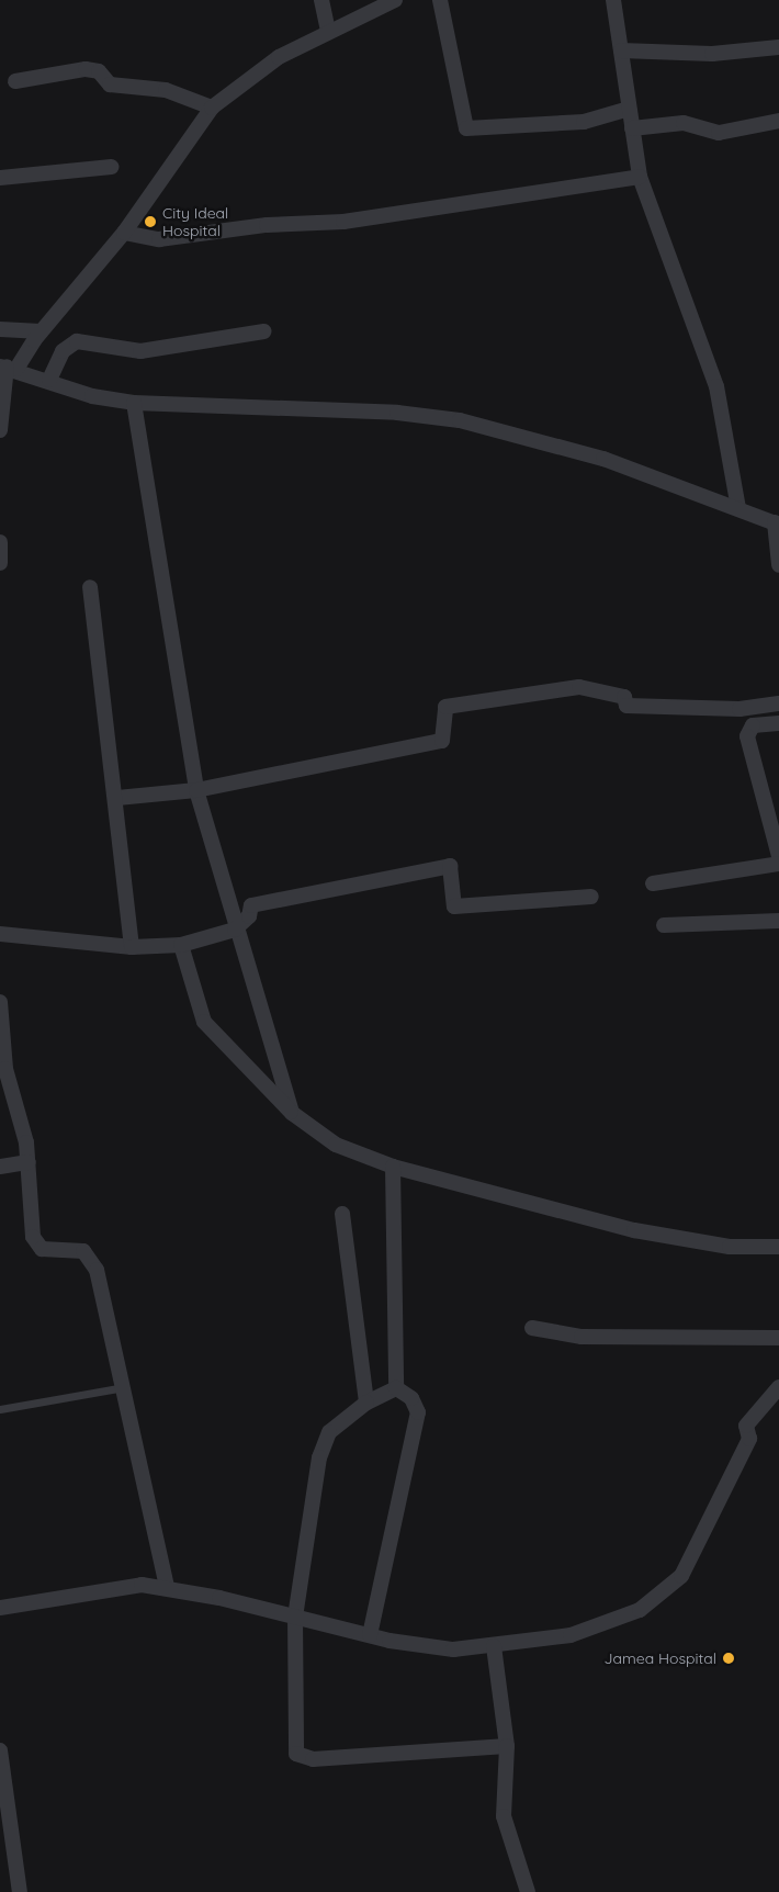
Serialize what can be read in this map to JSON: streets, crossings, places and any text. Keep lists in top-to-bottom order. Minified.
{"places":["City Ideal Hospital","Jamea Hospital"]}
